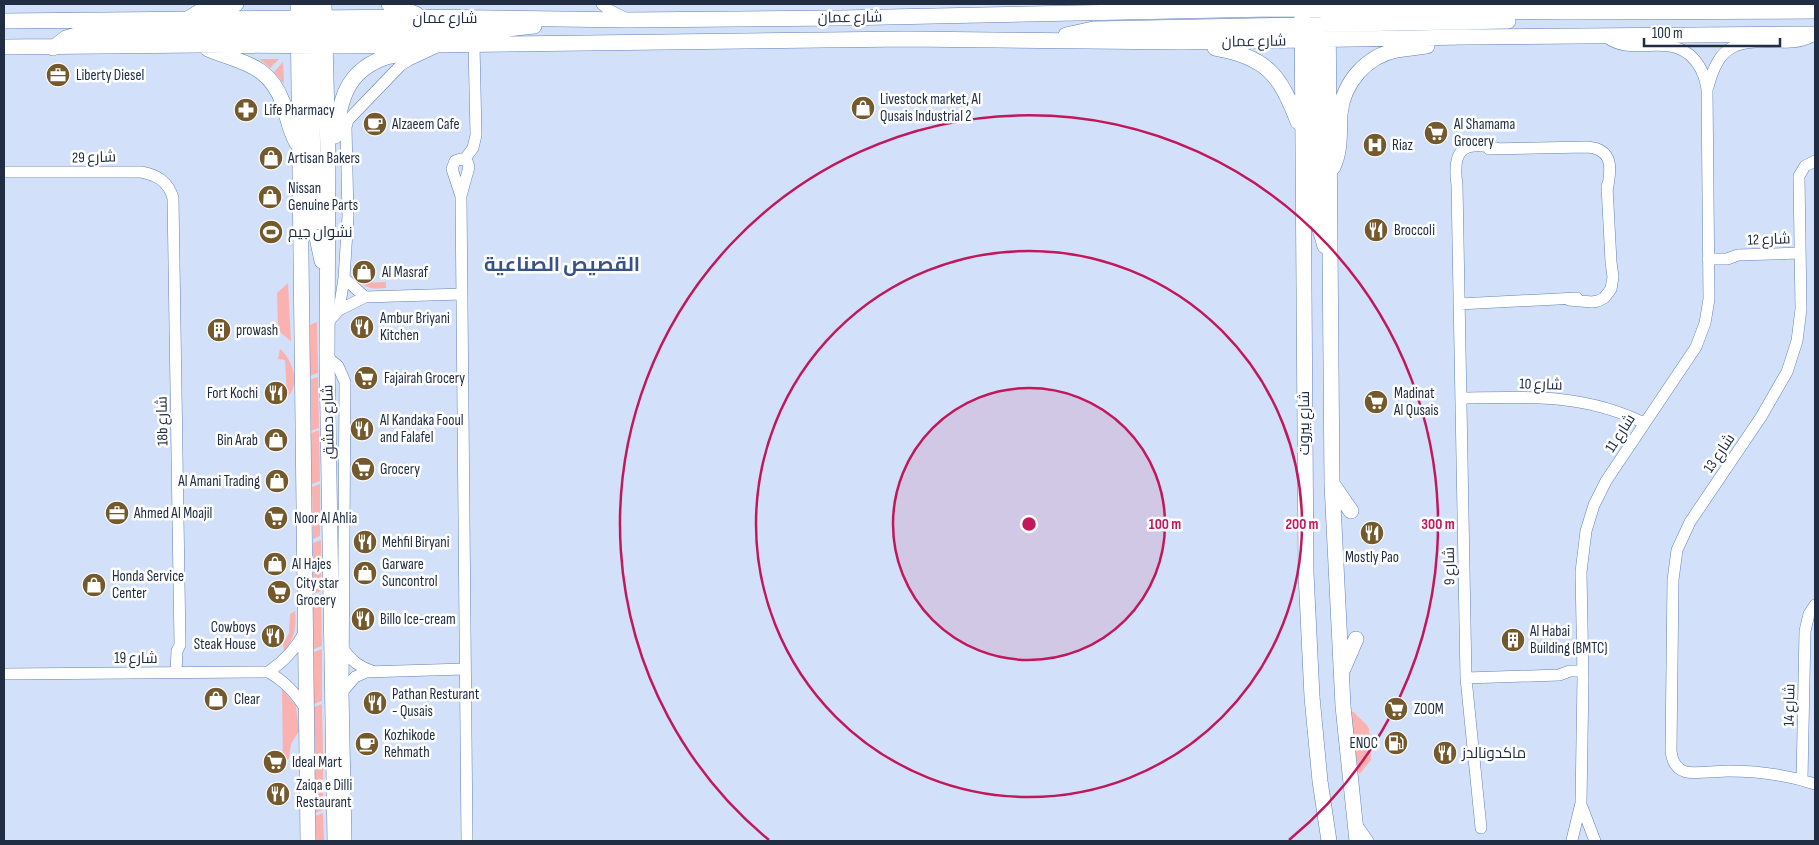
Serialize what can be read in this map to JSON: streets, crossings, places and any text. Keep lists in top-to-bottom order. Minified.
{"streets":{"main road":["شارع عمان","شارع دمشق","شارع بيروت"],"street":["شارع 29","شارع 12","شارع 10","18b شارع","شارع 11","شارع 13","شارع 9","شارع 19","شارع 14"]},"crossings":[["شارع عمان","شارع دمشق"],["شارع عمان","شارع بيروت"],["شارع عمان","شارع 11"],["شارع 29","18b شارع"],["شارع 12","شارع 11"],["شارع 12","شارع 13"],["شارع 10","شارع 11"],["شارع 10","شارع 9"],["18b شارع","شارع 19"],["شارع 13","شارع 14"]],"districts":["القصيص الصناعية"],"places":{"office":["Liberty Diesel","Ahmed Al Moajil"],"shop":["Livestock market, Al Qusais Industrial 2","Artisan Bakers","Nissan Genuine Parts","Al Masraf","Bin Arab","Al Amani Trading","Al Hajes","Garware Suncontrol","Honda Service Center","Clear"],"pharmacy":["Life Pharmacy"],"cafe":["Alzaeem Cafe","Kozhikode Rehmath"],"supermarket":["Al Shamama Grocery","Fajairah Grocery","Madinat Al Qusais","Grocery","Noor Al Ahlia","City star Grocery","ZOOM","Ideal Mart"],"hospital":["Riaz"],"restaurant":["Broccoli","Ambur Briyani Kitchen","Fort Kochi","Al Kandaka Fooul and Falafel","Mostly Pao","Mehfil Biryani","Billo Ice-cream","Cowboys Steak House","Pathan Resturant - Qusais","ماكدونالدز","Zaiqa e Dilli Restaurant"],"sports":["نشوان جيم"],"building":["prowash","Al Habai Building (BMTC)"],"fuel station":["ENOC"]},"scale_bar":"100 m","rings":["100 m","200 m","300 m"]}
